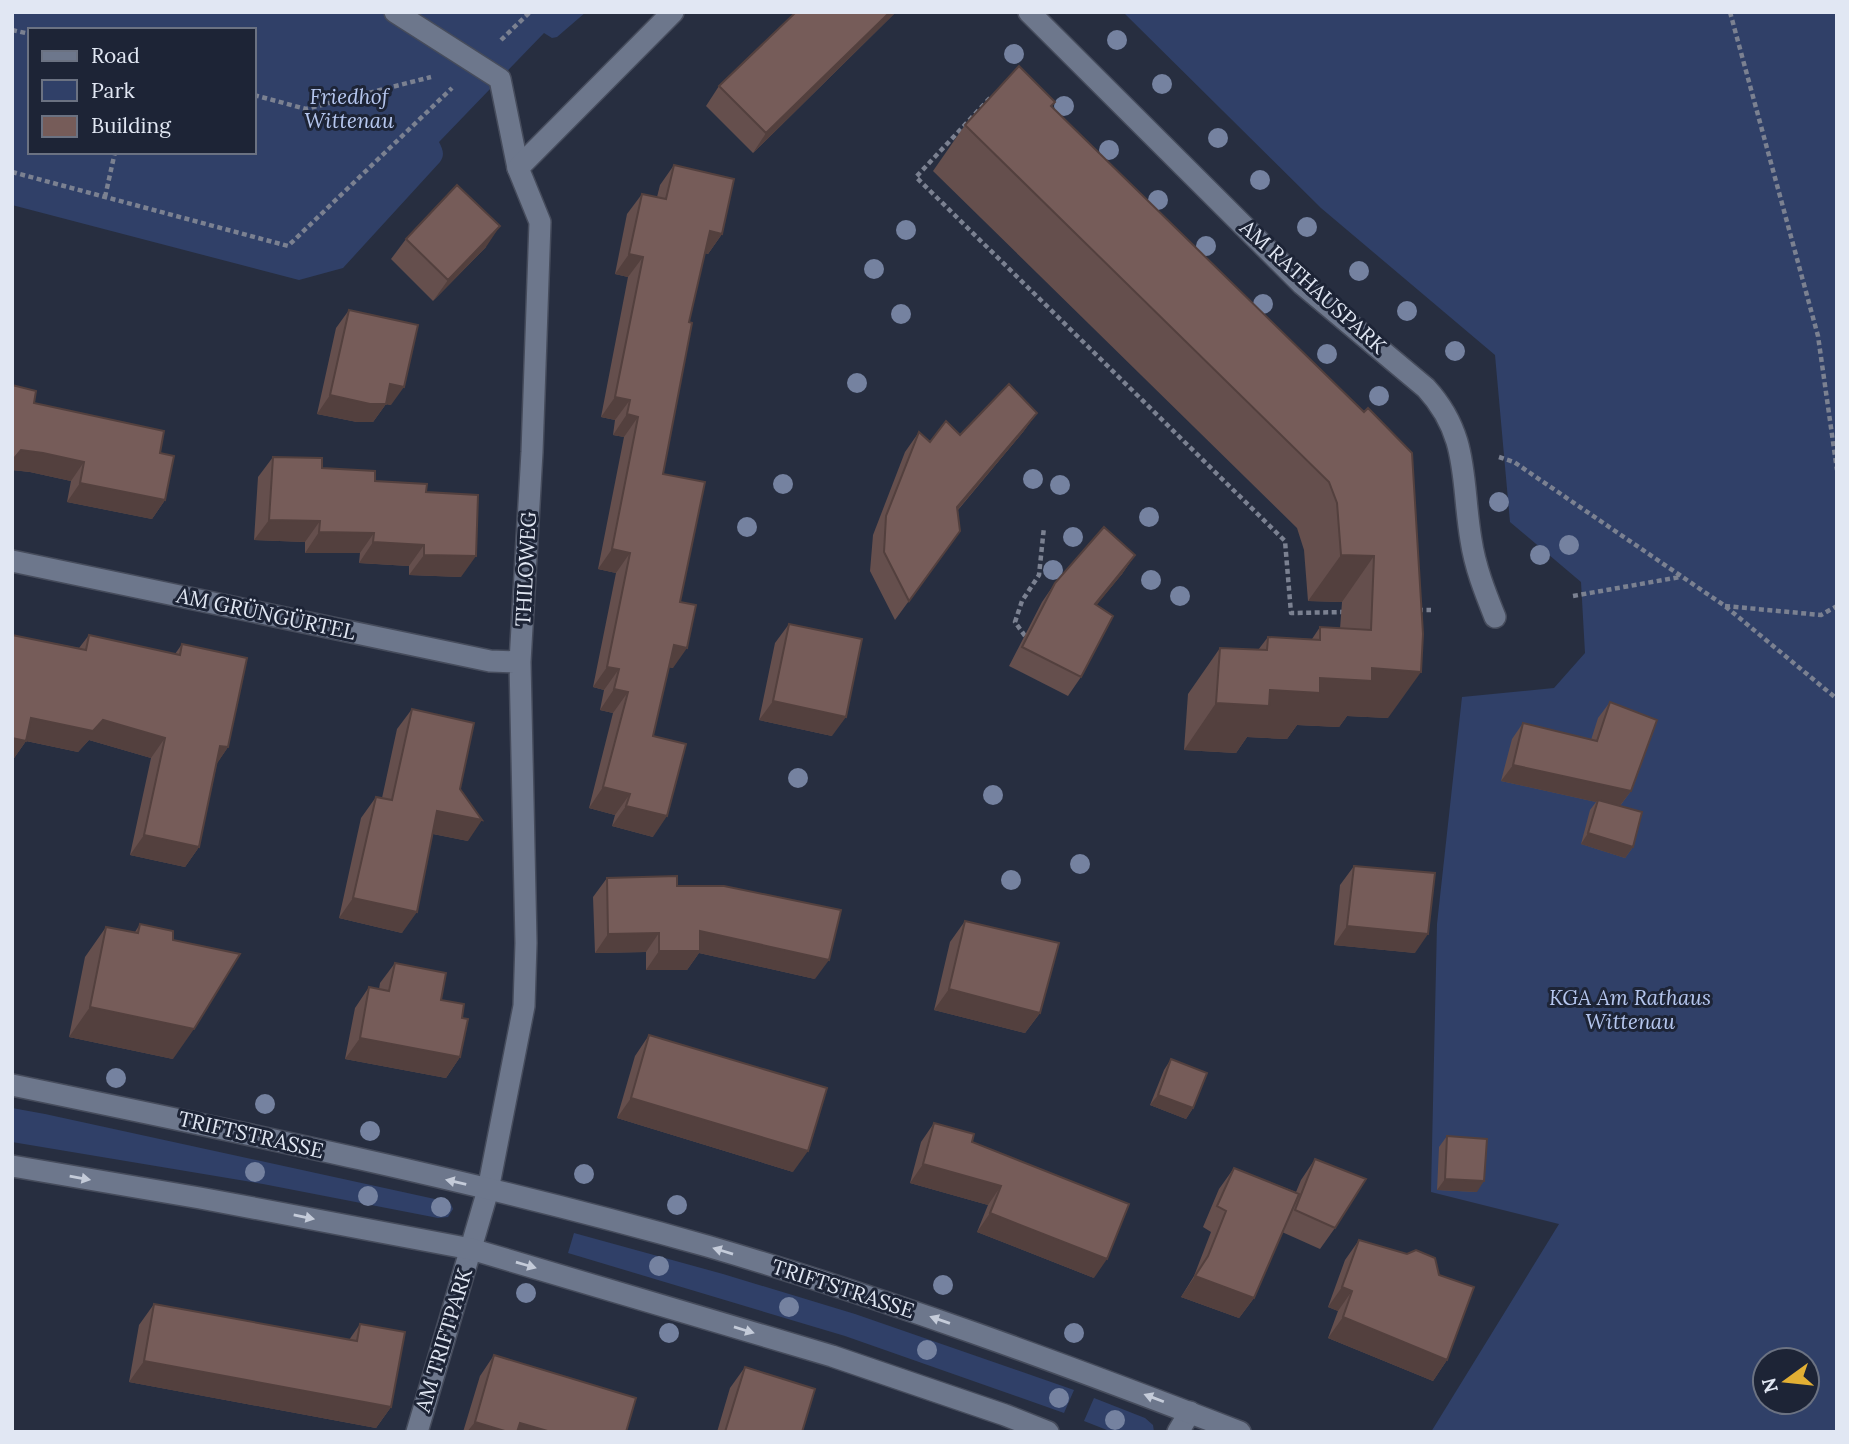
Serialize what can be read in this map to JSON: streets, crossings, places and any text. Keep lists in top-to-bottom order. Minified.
{"streets":{"street":["AM RATHAUSPARK","THILOWEG","AM GRÜNGÜRTEL","TRIFTSTRASSE","AM TRIFTPARK"]},"crossings":[["THILOWEG","AM GRÜNGÜRTEL"],["THILOWEG","TRIFTSTRASSE"]],"parks":["Friedhof Wittenau","KGA Am Rathaus Wittenau"],"legend":["Road","Park","Building"],"north":"left"}
